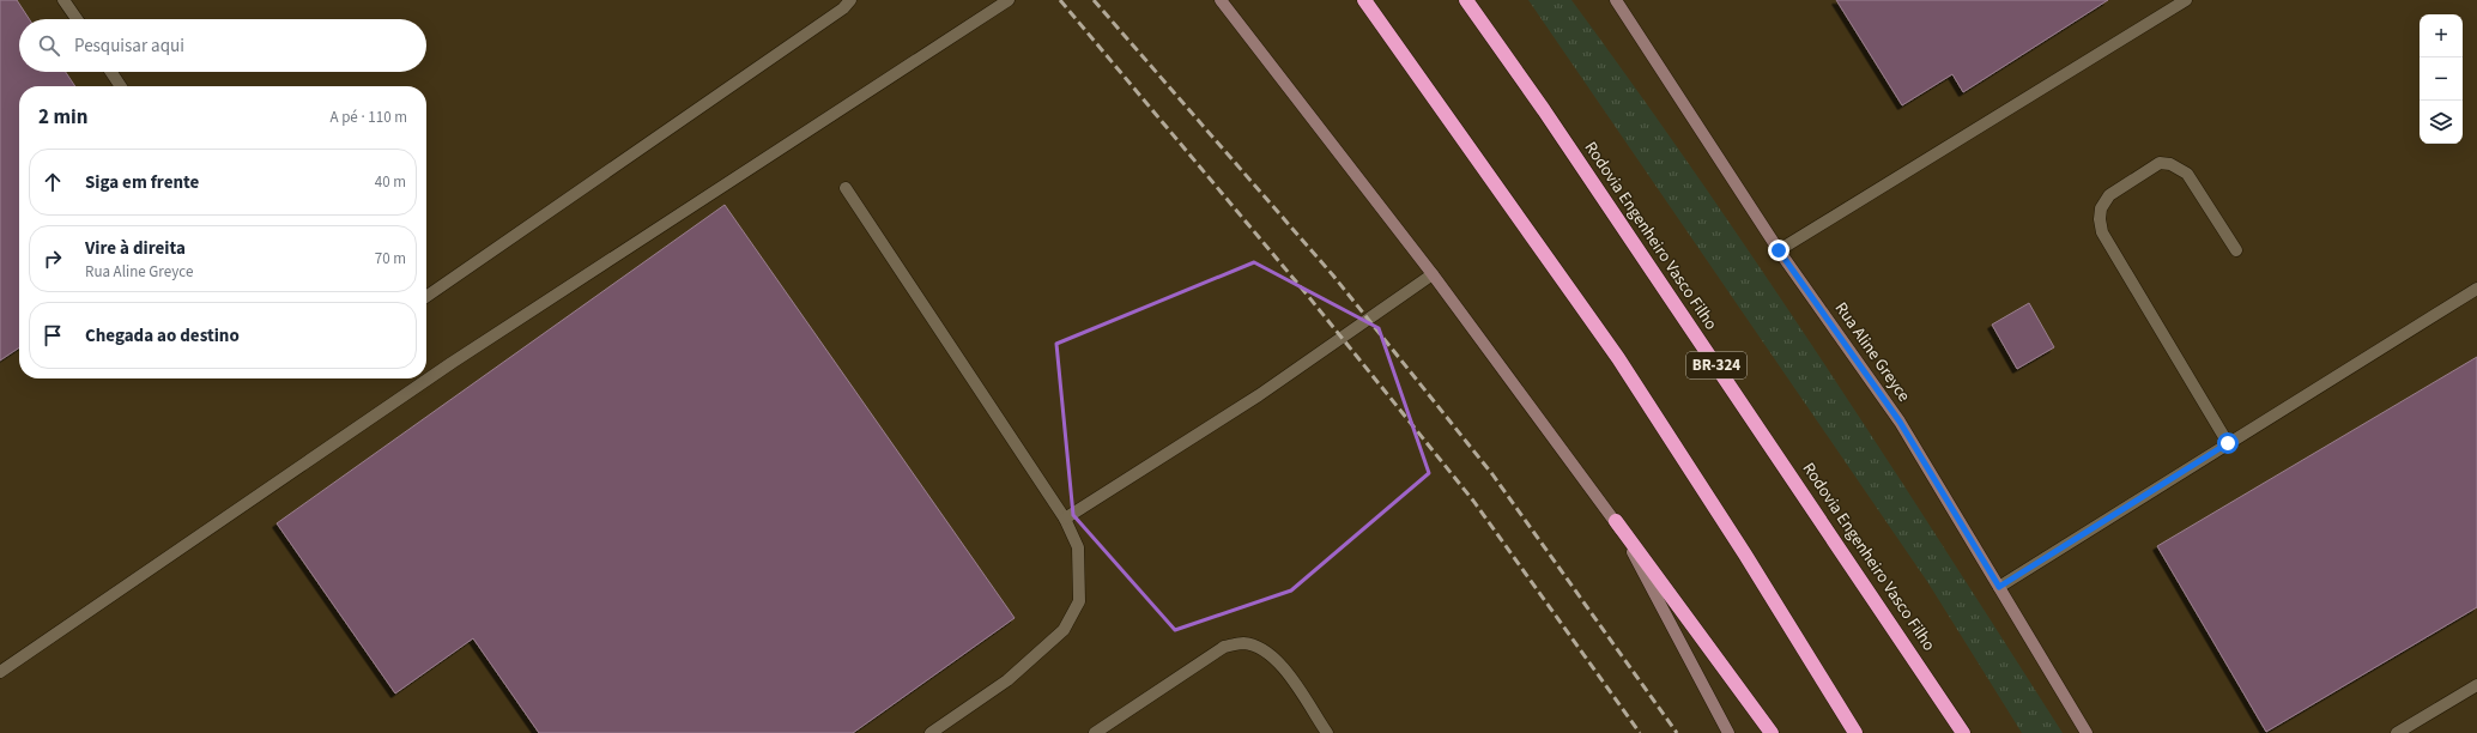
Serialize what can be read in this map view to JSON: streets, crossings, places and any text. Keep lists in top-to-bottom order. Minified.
{"streets":{"highway":["Rodovia Engenheiro Vasco Filho","BR-324"],"main road":["Rua Aline Greyce"]},"page":{"map_buttons":["+","−"],"search":"Pesquisar aqui","heading":["2 min","A pé · 110 m"],"list":[["Siga em frente","40 m"],["Vire à direita","Rua Aline Greyce","70 m"],"Chegada ao destino"]}}
